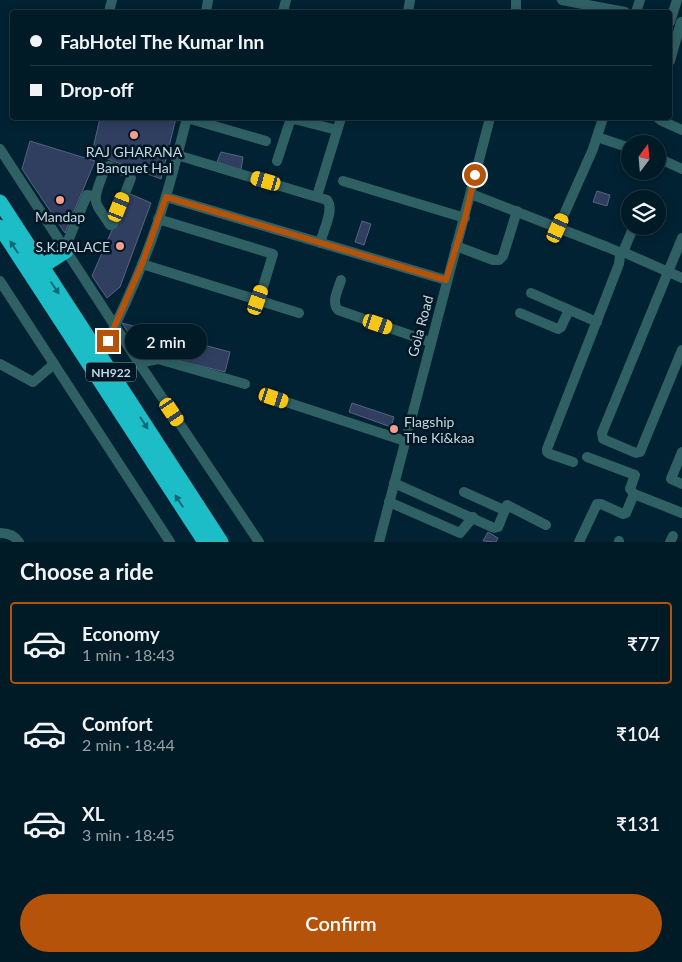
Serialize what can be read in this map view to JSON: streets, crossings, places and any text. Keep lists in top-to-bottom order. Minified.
{"streets":{"highway":["NH922"],"street":["Gola Road"]},"places":["RAJ GHARANA Banquet Hal","Mandap","S.K.PALACE","Flagship The Ki&kaa"],"north":"top","page":{"banner":["FabHotel The Kumar Inn","Drop-off"],"bubble":"2 min","heading":"Choose a ride","list":[{"name":"Economy","note":"1 min · 18:43","value":"₹77"},{"name":"Comfort","note":"2 min · 18:44","value":"₹104"},{"name":"XL","note":"3 min · 18:45","value":"₹131"}],"buttons":"Confirm"}}
